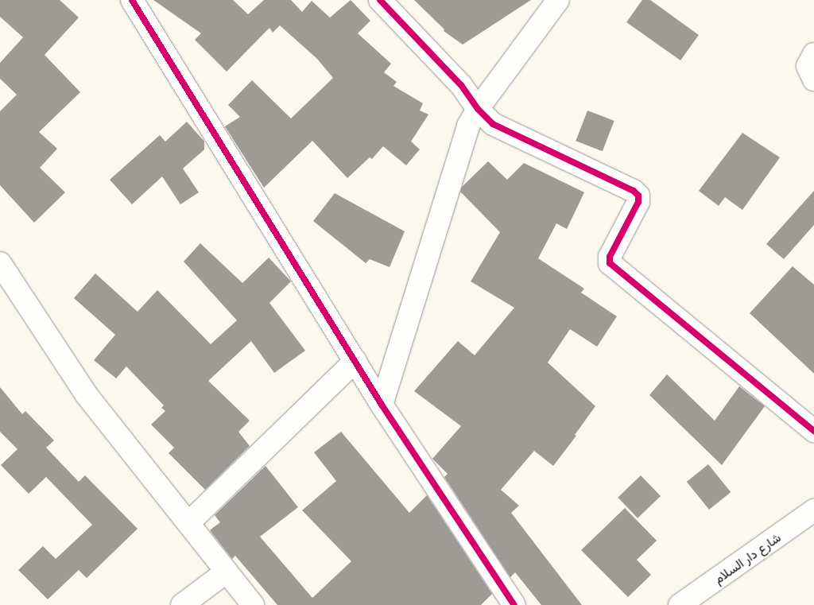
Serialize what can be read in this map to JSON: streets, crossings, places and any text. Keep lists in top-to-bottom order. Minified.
{"streets":{"street":["شارع دار السلام"]}}
